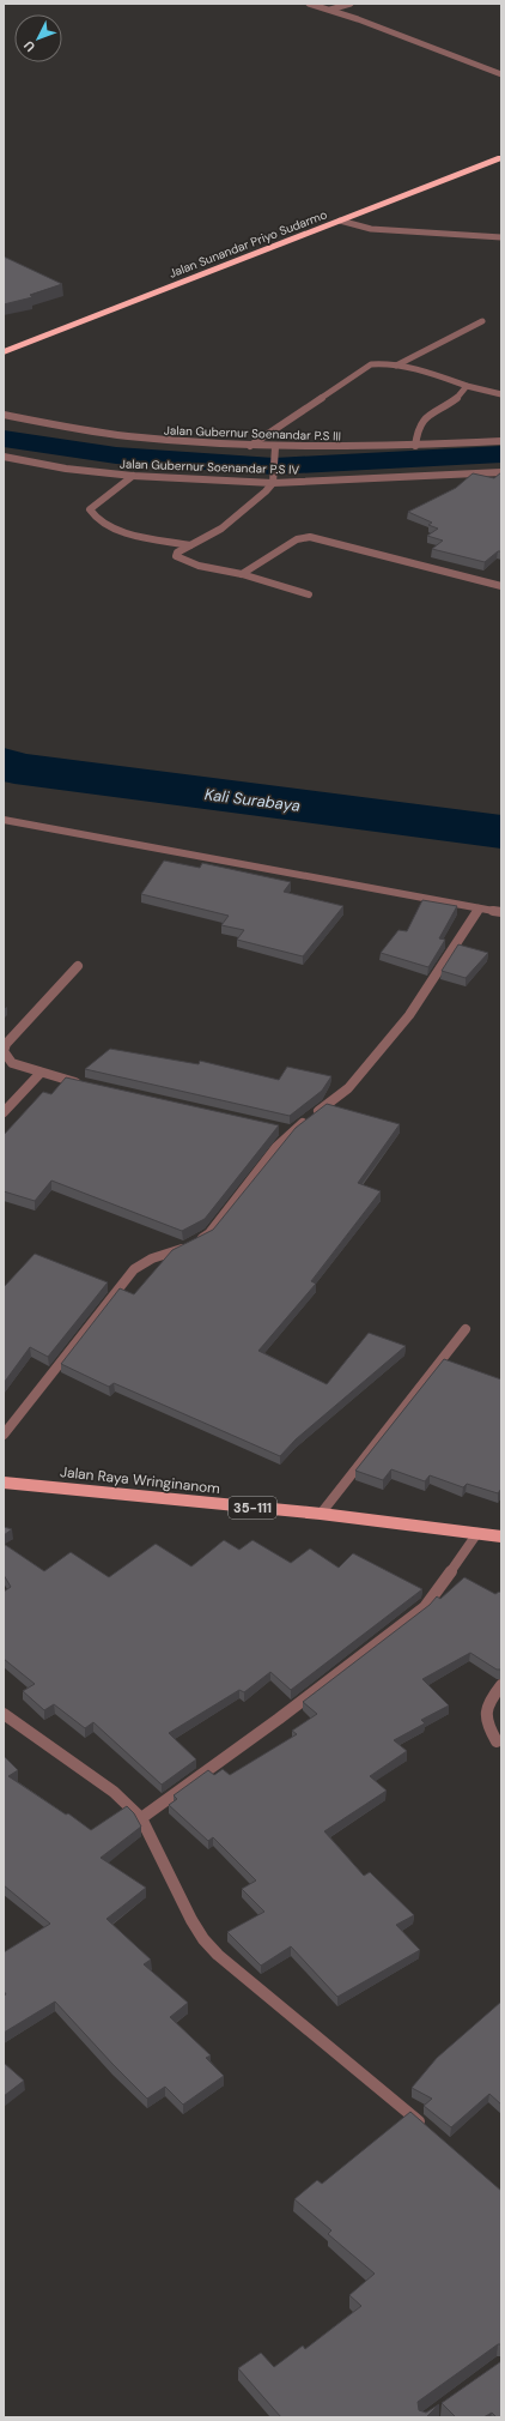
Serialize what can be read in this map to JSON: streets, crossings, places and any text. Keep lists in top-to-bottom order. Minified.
{"streets":{"highway":["Jalan Sunandar Priyo Sudarmo"],"main road":["Jalan Raya Wringinanom","35-111"],"street":["Jalan Gubernur Soenandar P.S III","Jalan Gubernur Soenandar P.S IV"]},"water":["Kali Surabaya"],"north":"bottom left"}
